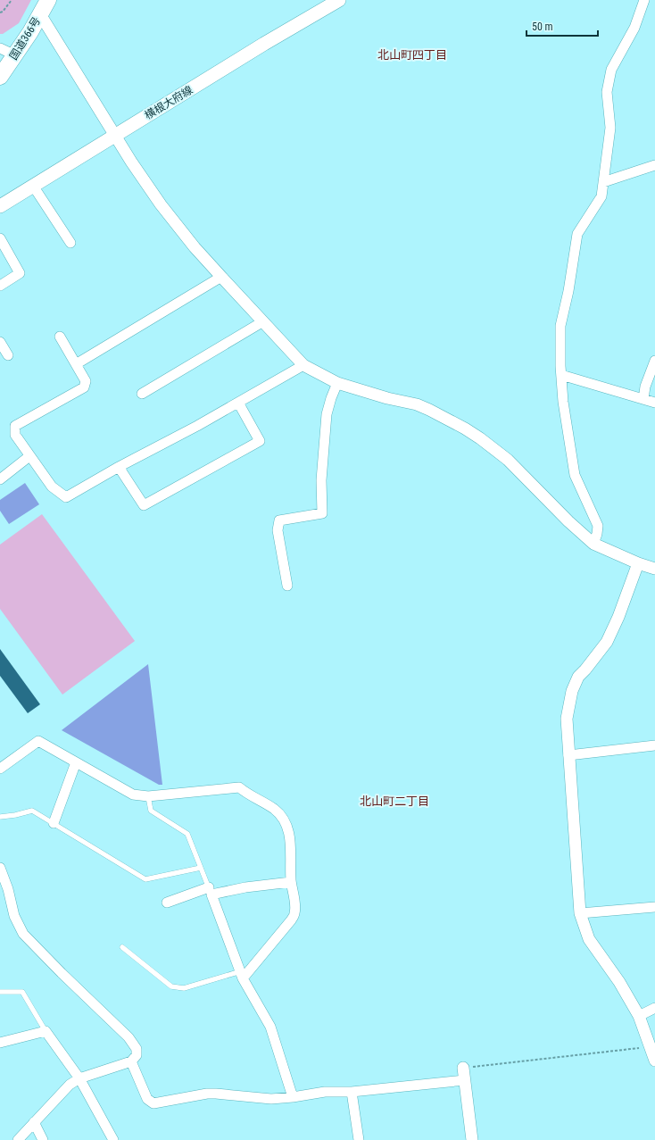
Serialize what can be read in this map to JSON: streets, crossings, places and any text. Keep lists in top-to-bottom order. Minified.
{"streets":{"highway":["国道366号"],"main road":["横根大府線"]},"districts":["北山町四丁目","北山町二丁目"],"scale_bar":"50 m"}
